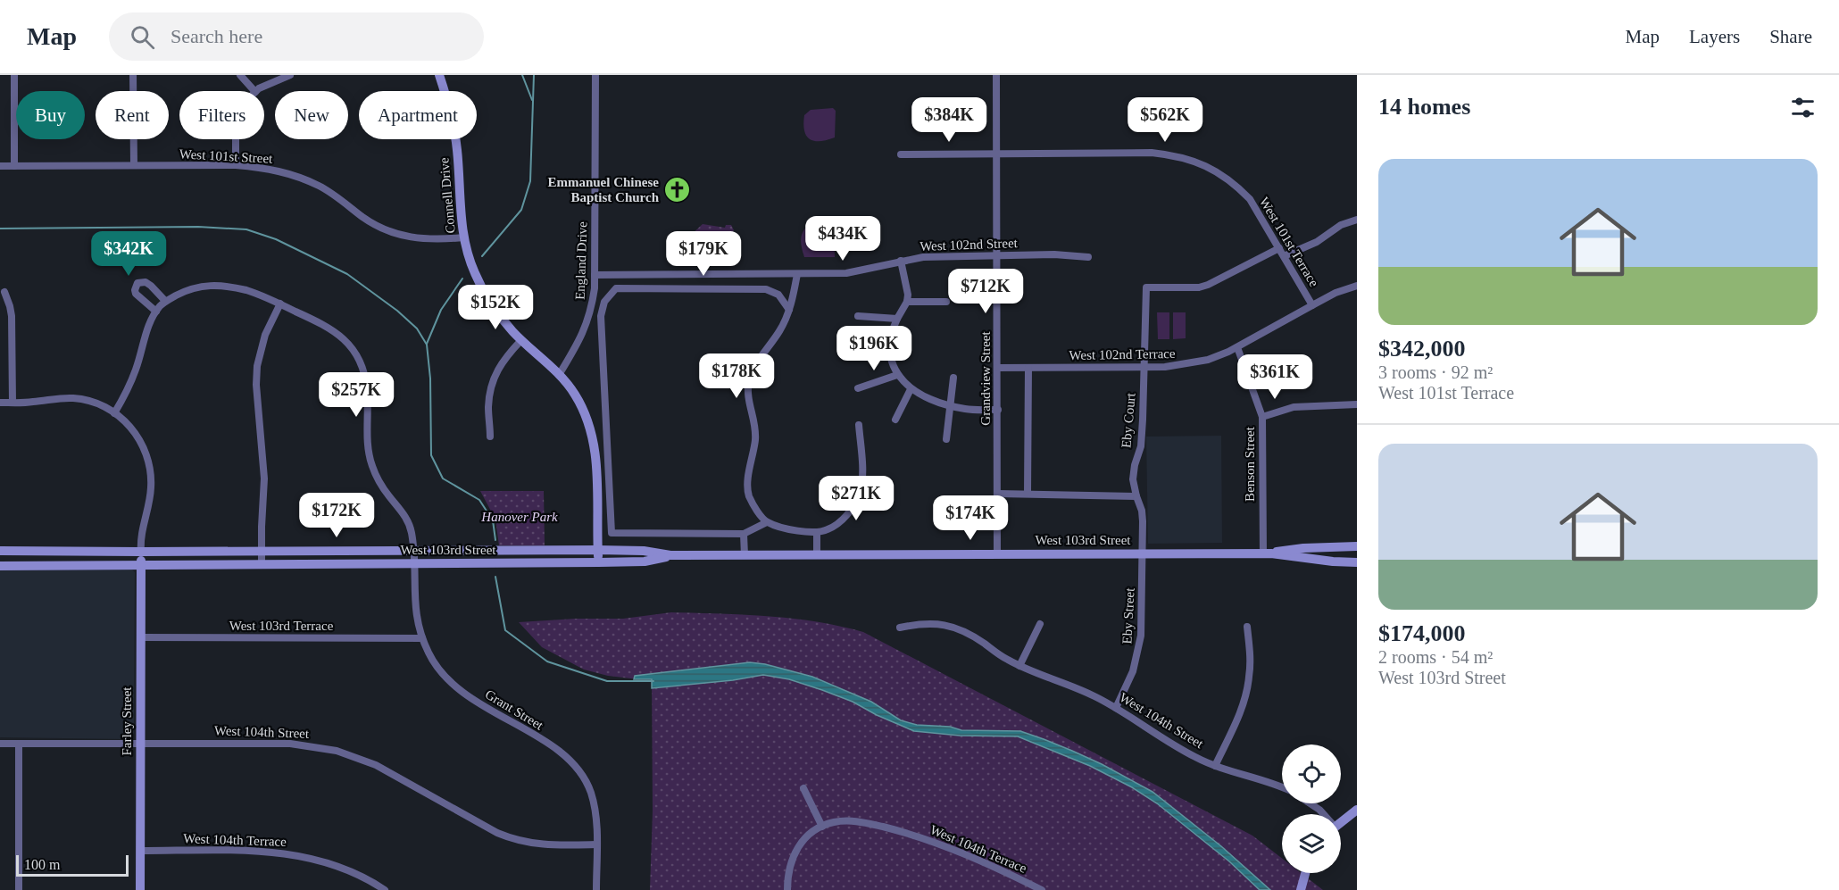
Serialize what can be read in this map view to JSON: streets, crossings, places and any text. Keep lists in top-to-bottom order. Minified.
{"streets":{"main road":["Connell Drive","West 103rd Street","Farley Street"],"street":["West 101st Street","West 101st Terrace","West 102nd Street","England Drive","West 102nd Terrace","Grandview Street","Eby Court","Benson Street","Eby Street","West 103rd Terrace","Grant Street","West 104th Street","West 104th Terrace"]},"crossings":[["West 101st Street","Connell Drive"],["Connell Drive","England Drive"],["Connell Drive","West 103rd Street"],["West 101st Terrace","West 102nd Terrace"],["West 101st Terrace","Grandview Street"],["West 101st Terrace","Eby Court"],["West 102nd Street","England Drive"],["West 102nd Street","Grandview Street"],["West 102nd Terrace","Grandview Street"],["West 102nd Terrace","Eby Court"],["West 102nd Terrace","Benson Street"],["Grandview Street","West 103rd Street"],["Eby Court","West 103rd Street"],["Eby Court","Eby Street"],["Benson Street","West 103rd Street"],["West 103rd Street","Eby Street"],["West 103rd Street","Grant Street"],["West 103rd Street","Farley Street"],["Eby Street","West 104th Street"],["West 103rd Terrace","Grant Street"],["West 103rd Terrace","Farley Street"],["Grant Street","West 104th Street"],["West 104th Street","Farley Street"],["Farley Street","West 104th Terrace"]],"parks":["Hanover Park"],"places":{"church":["Emmanuel Chinese Baptist Church"]},"scale_bar":"100 m","page":{"header":"Map","search":"Search here","nav":["Map","Layers","Share"],"heading":"14 homes","chip":["Buy","Rent","Filters","New","Apartment"],"price":["$384K","$562K","$434K","$342K","$179K","$712K","$152K","$196K","$178K","$361K","$257K","$271K","$172K","$174K"],"list":[{"name":"$342,000","note":"3 rooms · 92 m² · West 101st Terrace"},{"name":"$174,000","note":"2 rooms · 54 m² · West 103rd Street"}],"scale":"100 m"}}
